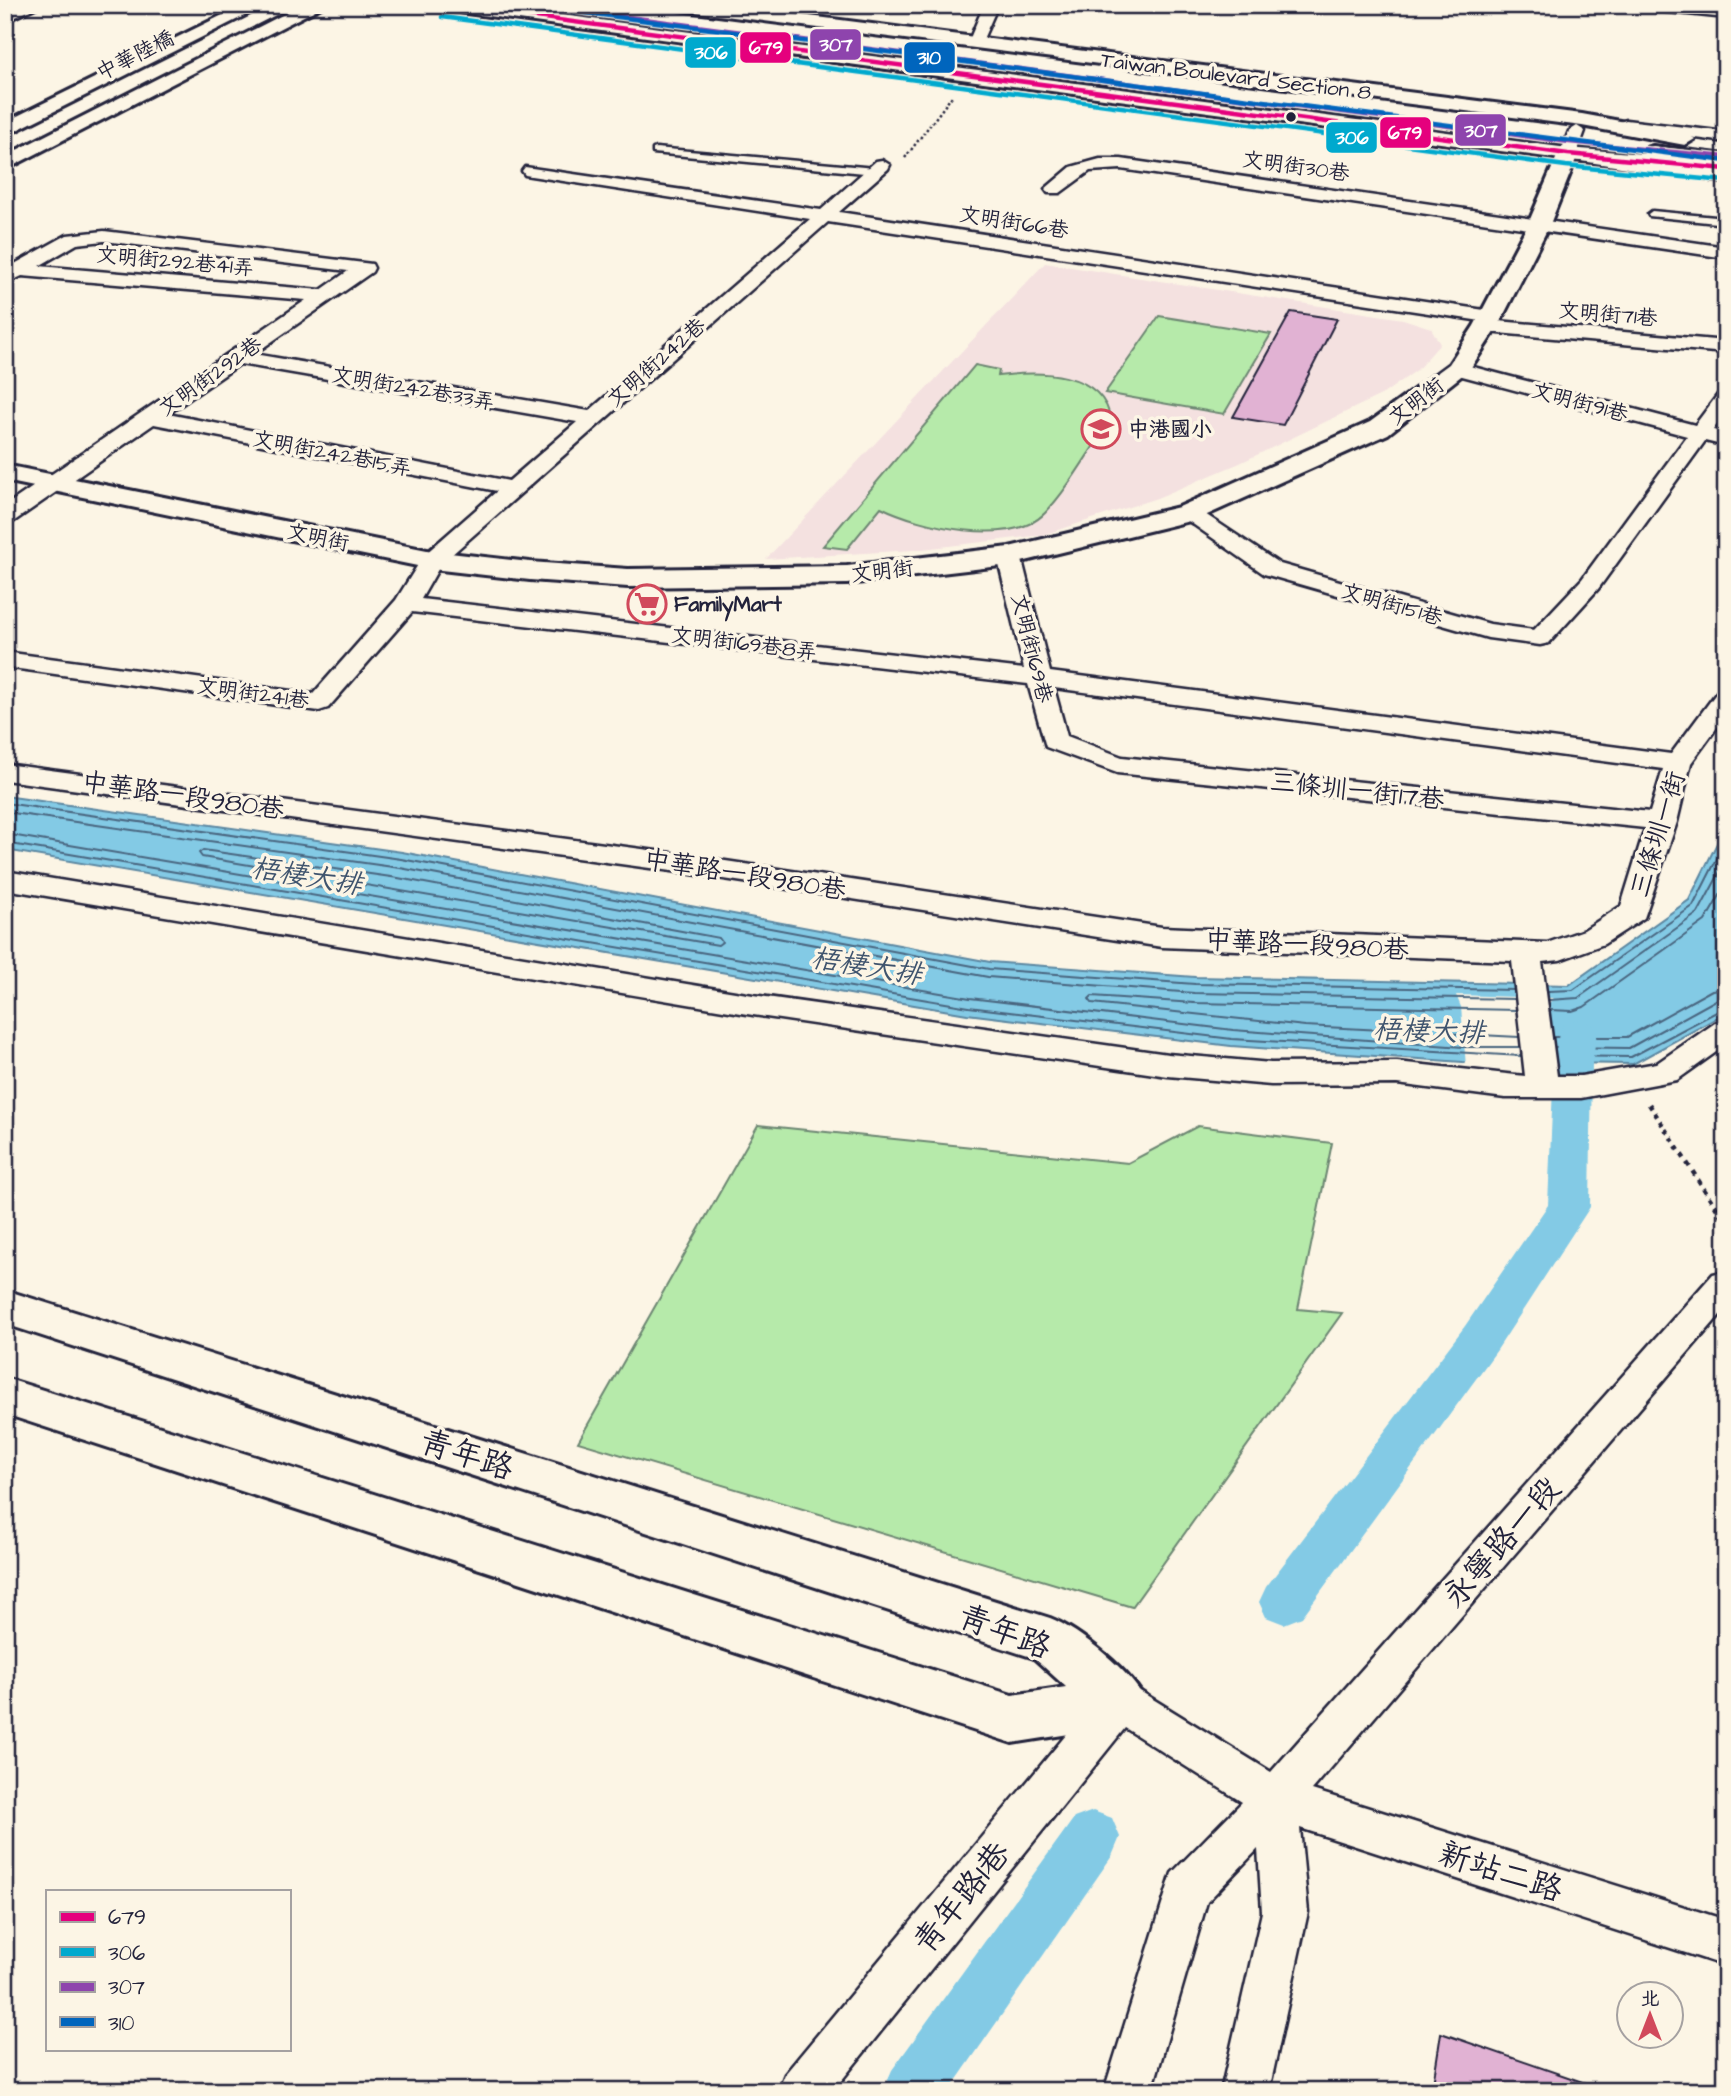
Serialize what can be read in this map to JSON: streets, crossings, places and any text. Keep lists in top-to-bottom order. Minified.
{"streets":{"main road":["中華陸橋","Taiwan Boulevard Section 8","文明街","青年路"],"street":["文明街30巷","文明街66巷","文明街292巷41弄","文明街71巷","文明街242巷","文明街292巷","文明街242巷33弄","文明街91巷","文明街242巷15弄","文明街151巷","文明街169巷8弄","文明街169巷","文明街241巷","三條圳一街17巷","中華路一段980巷","三條圳一街","永寧路一段","新站二路","青年路1巷"]},"crossings":[["Taiwan Boulevard Section 8","文明街"],["文明街30巷","文明街"],["文明街66巷","文明街71巷"],["文明街66巷","文明街242巷"],["文明街66巷","文明街"],["文明街292巷41弄","文明街292巷"],["文明街71巷","文明街"],["文明街242巷","文明街242巷33弄"],["文明街242巷","文明街"],["文明街242巷","文明街242巷15弄"],["文明街242巷","文明街241巷"],["文明街292巷","文明街242巷33弄"],["文明街292巷","文明街"],["文明街292巷","文明街242巷15弄"],["文明街","文明街91巷"],["文明街","文明街151巷"],["文明街","文明街169巷"],["文明街","文明街241巷"],["文明街91巷","文明街151巷"],["文明街169巷8弄","文明街169巷"],["文明街169巷8弄","文明街241巷"],["文明街169巷8弄","三條圳一街"],["文明街169巷","三條圳一街17巷"],["三條圳一街17巷","三條圳一街"],["中華路一段980巷","三條圳一街"],["青年路","新站二路"],["青年路","青年路1巷"],["永寧路一段","新站二路"],["新站二路","青年路1巷"]],"water":["梧棲大排"],"places":{"school or university":["中港國小"],"supermarket":["FamilyMart"]},"lines":["transit line 679","transit line 307","transit line 310","transit line 306"],"legend":["679","306","307","310"],"north":"top"}
